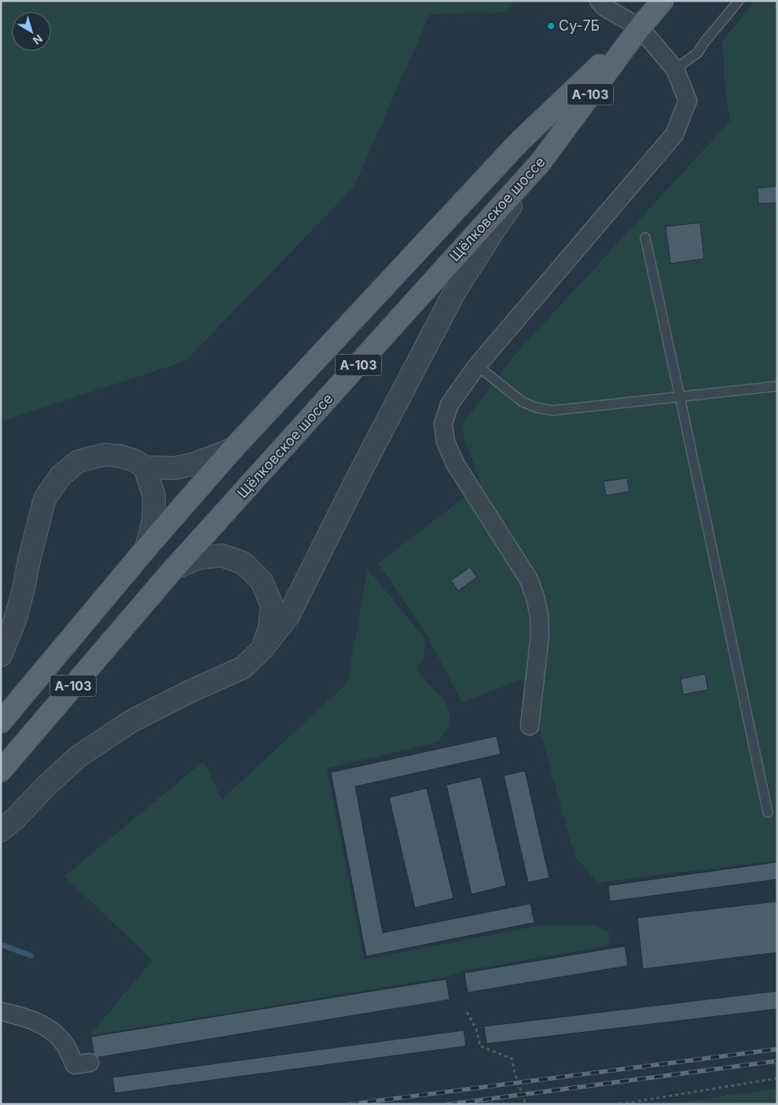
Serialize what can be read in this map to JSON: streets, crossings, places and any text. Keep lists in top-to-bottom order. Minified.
{"streets":{"main road":["А-103","Щёлковское шоссе"]},"places":["Су-7Б"],"north":"bottom right"}
